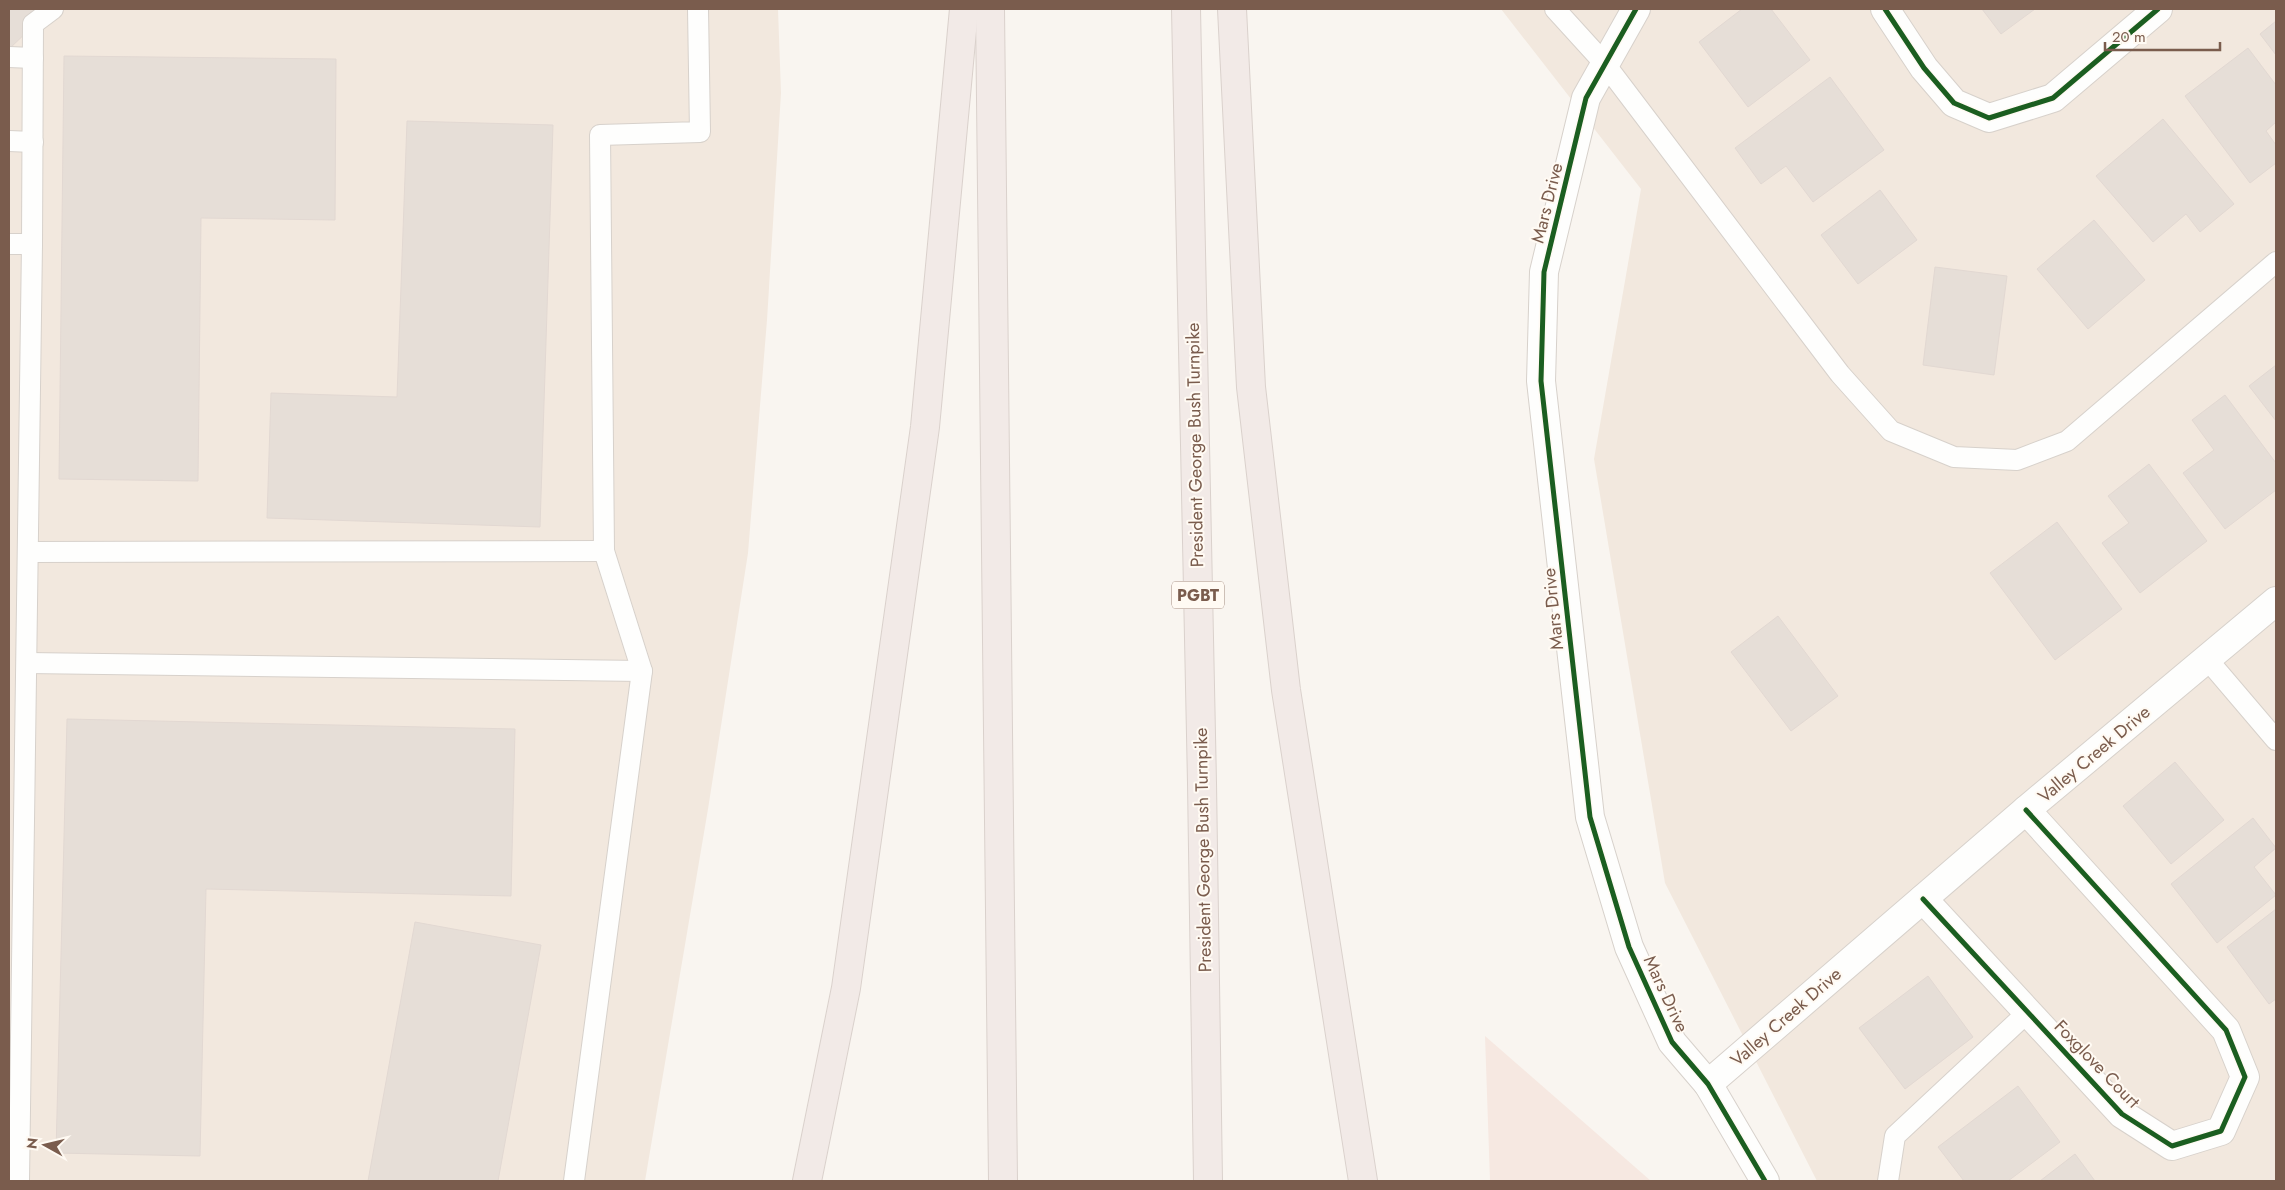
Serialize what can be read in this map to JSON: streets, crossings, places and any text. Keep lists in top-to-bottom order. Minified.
{"streets":{"highway":["President George Bush Turnpike","PGBT"],"street":["Mars Drive","Valley Creek Drive","Foxglove Court"]},"crossings":[["Mars Drive","Valley Creek Drive"],["Valley Creek Drive","Foxglove Court"]],"scale_bar":"20 m","north":"left"}
